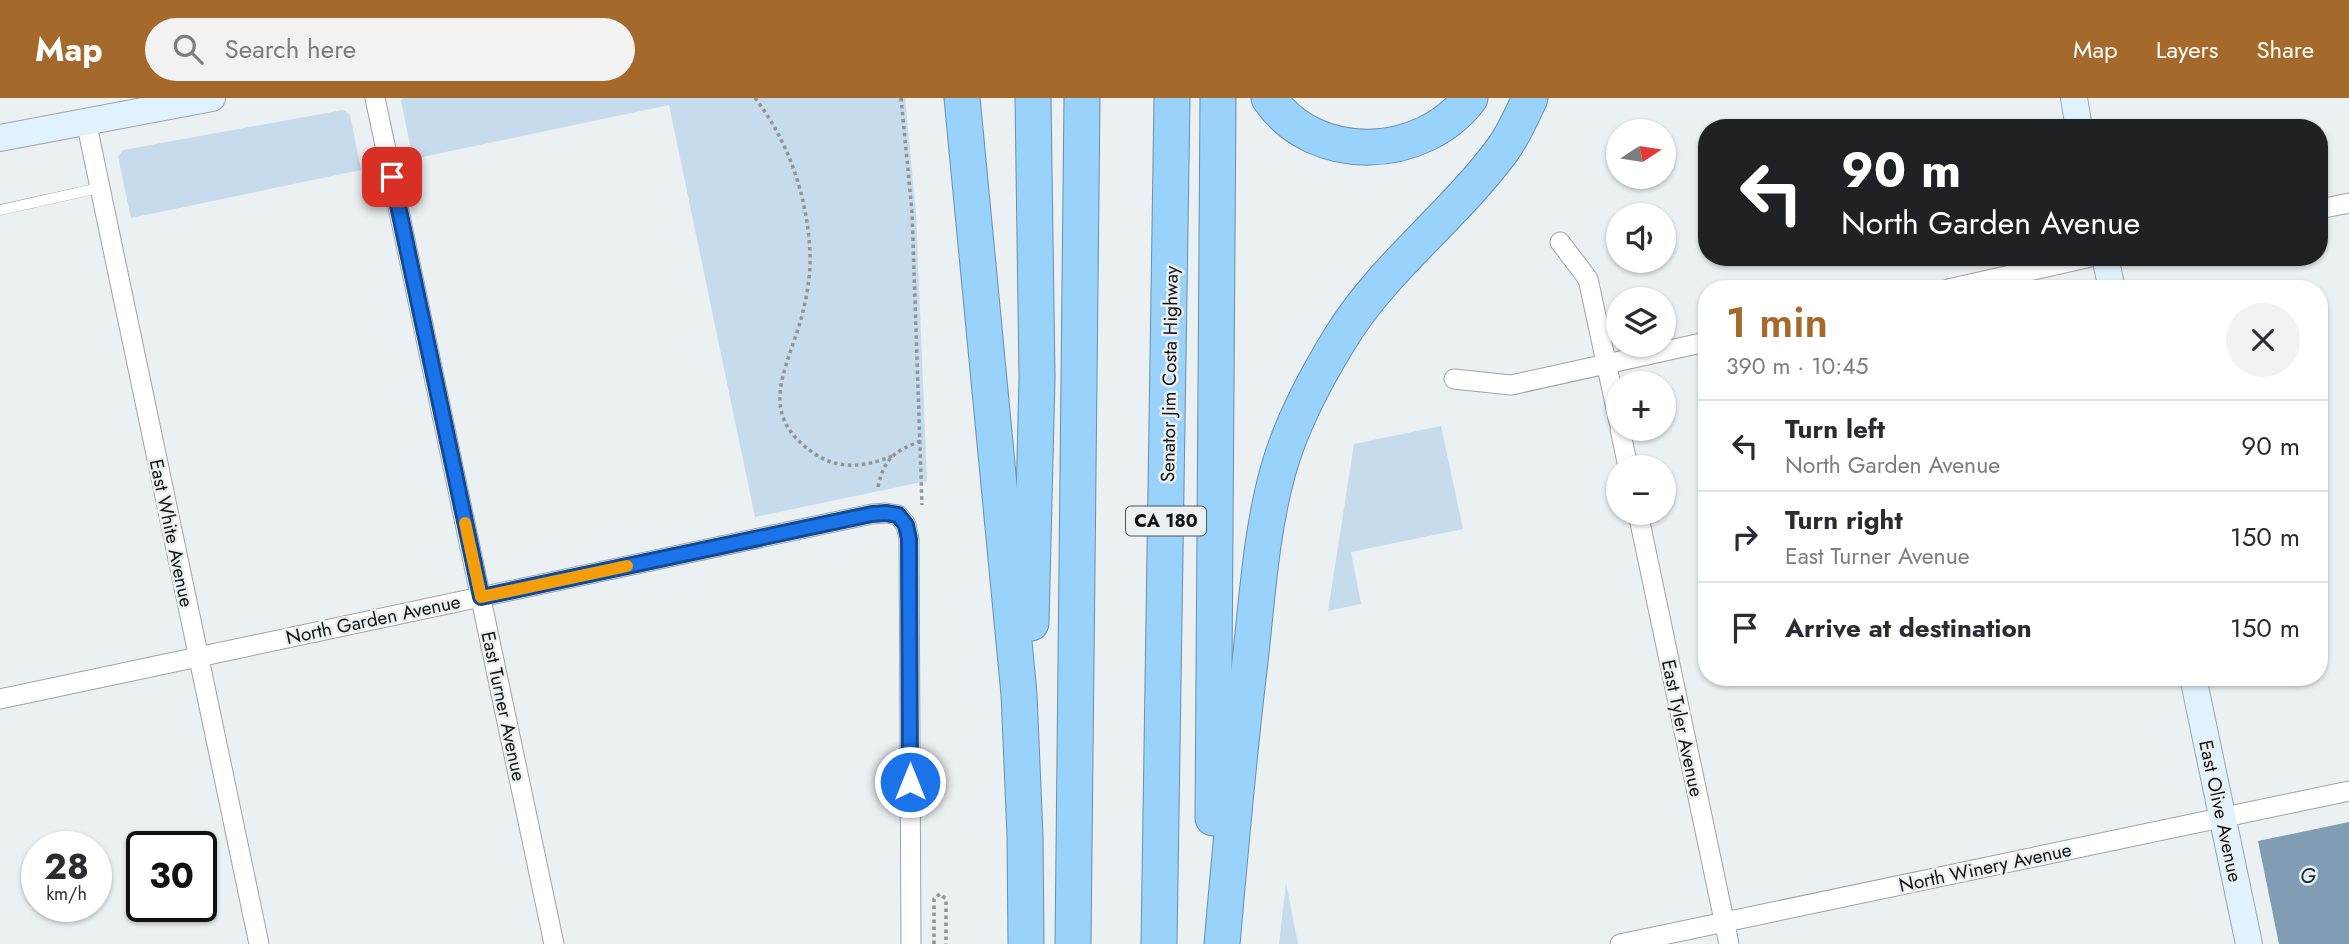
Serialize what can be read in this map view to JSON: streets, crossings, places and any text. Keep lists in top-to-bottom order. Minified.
{"streets":{"highway":["Senator Jim Costa Highway","CA 180"],"main road":["East Olive Avenue"],"street":["East White Avenue","North Garden Avenue","East Turner Avenue","East Tyler Avenue","North Winery Avenue"]},"crossings":[["East White Avenue","North Garden Avenue"],["North Garden Avenue","East Turner Avenue"],["East Tyler Avenue","North Winery Avenue"],["East Olive Avenue","North Winery Avenue"]],"water":["G"],"north":"right","page":{"header":"Map","search":"Search here","nav":["Map","Layers","Share"],"map_buttons":["+","−"],"turn":["90 m","North Garden Avenue"],"heading":["1 min","390 m · 10:45"],"list":[{"name":"Turn left","note":"North Garden Avenue","value":"90 m"},{"name":"Turn right","note":"East Turner Avenue","value":"150 m"},{"name":"Arrive at destination","value":"150 m"}],"speed":"28 km/h","limit":"30"}}
